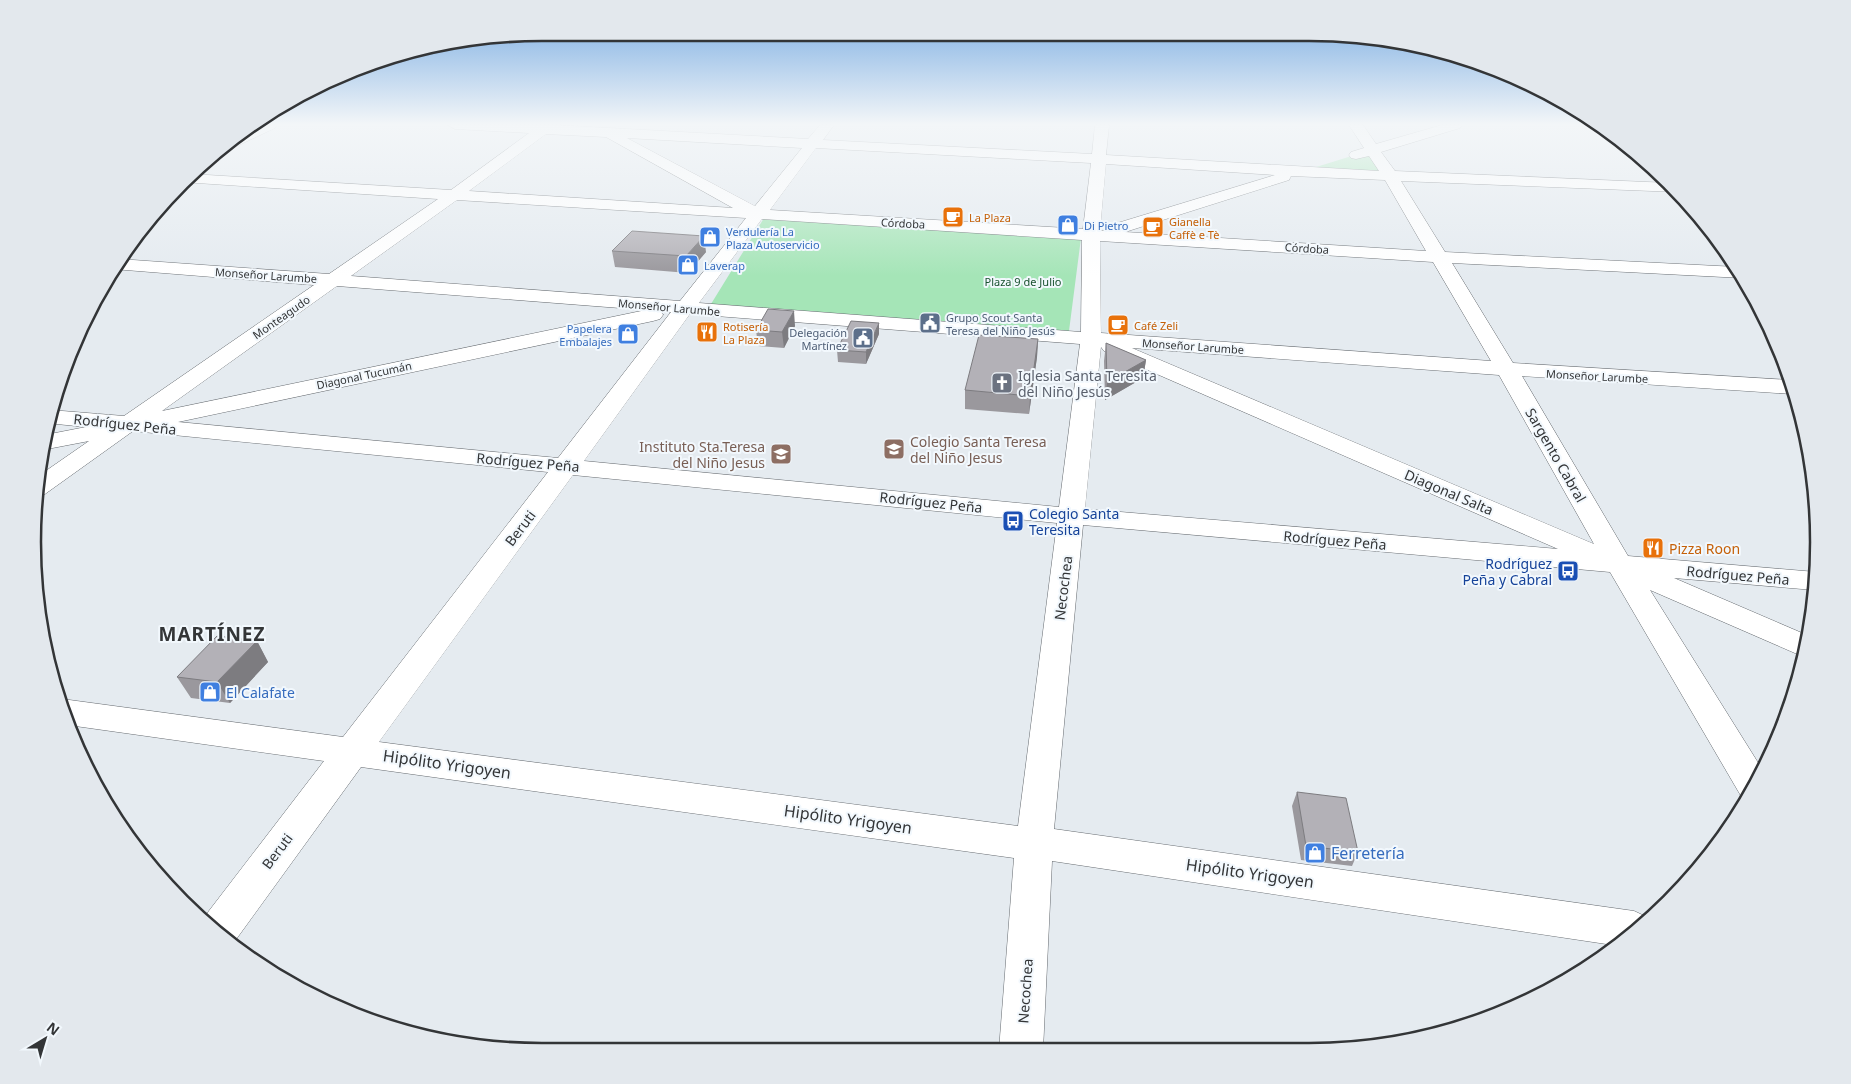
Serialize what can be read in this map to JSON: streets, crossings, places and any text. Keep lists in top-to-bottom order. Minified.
{"streets":{"street":["Córdoba","Monseñor Larumbe","Monteagudo","Diagonal Tucumán","Rodríguez Peña","Sargento Cabral","Diagonal Salta","Beruti","Necochea","Hipólito Yrigoyen"]},"crossings":[["Córdoba","Monteagudo"],["Córdoba","Sargento Cabral"],["Córdoba","Beruti"],["Córdoba","Necochea"],["Monseñor Larumbe","Monteagudo"],["Monseñor Larumbe","Diagonal Tucumán"],["Monseñor Larumbe","Sargento Cabral"],["Monseñor Larumbe","Diagonal Salta"],["Monseñor Larumbe","Beruti"],["Monseñor Larumbe","Necochea"],["Monteagudo","Diagonal Tucumán"],["Monteagudo","Rodríguez Peña"],["Diagonal Tucumán","Rodríguez Peña"],["Diagonal Tucumán","Beruti"],["Rodríguez Peña","Sargento Cabral"],["Rodríguez Peña","Diagonal Salta"],["Rodríguez Peña","Beruti"],["Rodríguez Peña","Necochea"],["Sargento Cabral","Diagonal Salta"],["Diagonal Salta","Necochea"],["Beruti","Hipólito Yrigoyen"],["Necochea","Hipólito Yrigoyen"]],"districts":["MARTÍNEZ"],"parks":["Plaza 9 de Julio"],"places":{"cafe":["La Plaza","Gianella Caffè e Tè","Café Zeli"],"shop":["Di Pietro","Verdulería La Plaza Autoservicio","Laverap","Papelera Embalajes","El Calafate","Ferretería"],"public building":["Grupo Scout Santa Teresa del Niño Jesús","Delegación Martínez"],"restaurant":["Rotisería La Plaza","Pizza Roon"],"church":["Iglesia Santa Teresita del Niño Jesús"],"school or university":["Colegio Santa Teresa del Niño Jesus","Instituto Sta.Teresa del Niño Jesus"],"bus stop":["Colegio Santa Teresita","Rodríguez Peña y Cabral"]},"north":"top right"}
